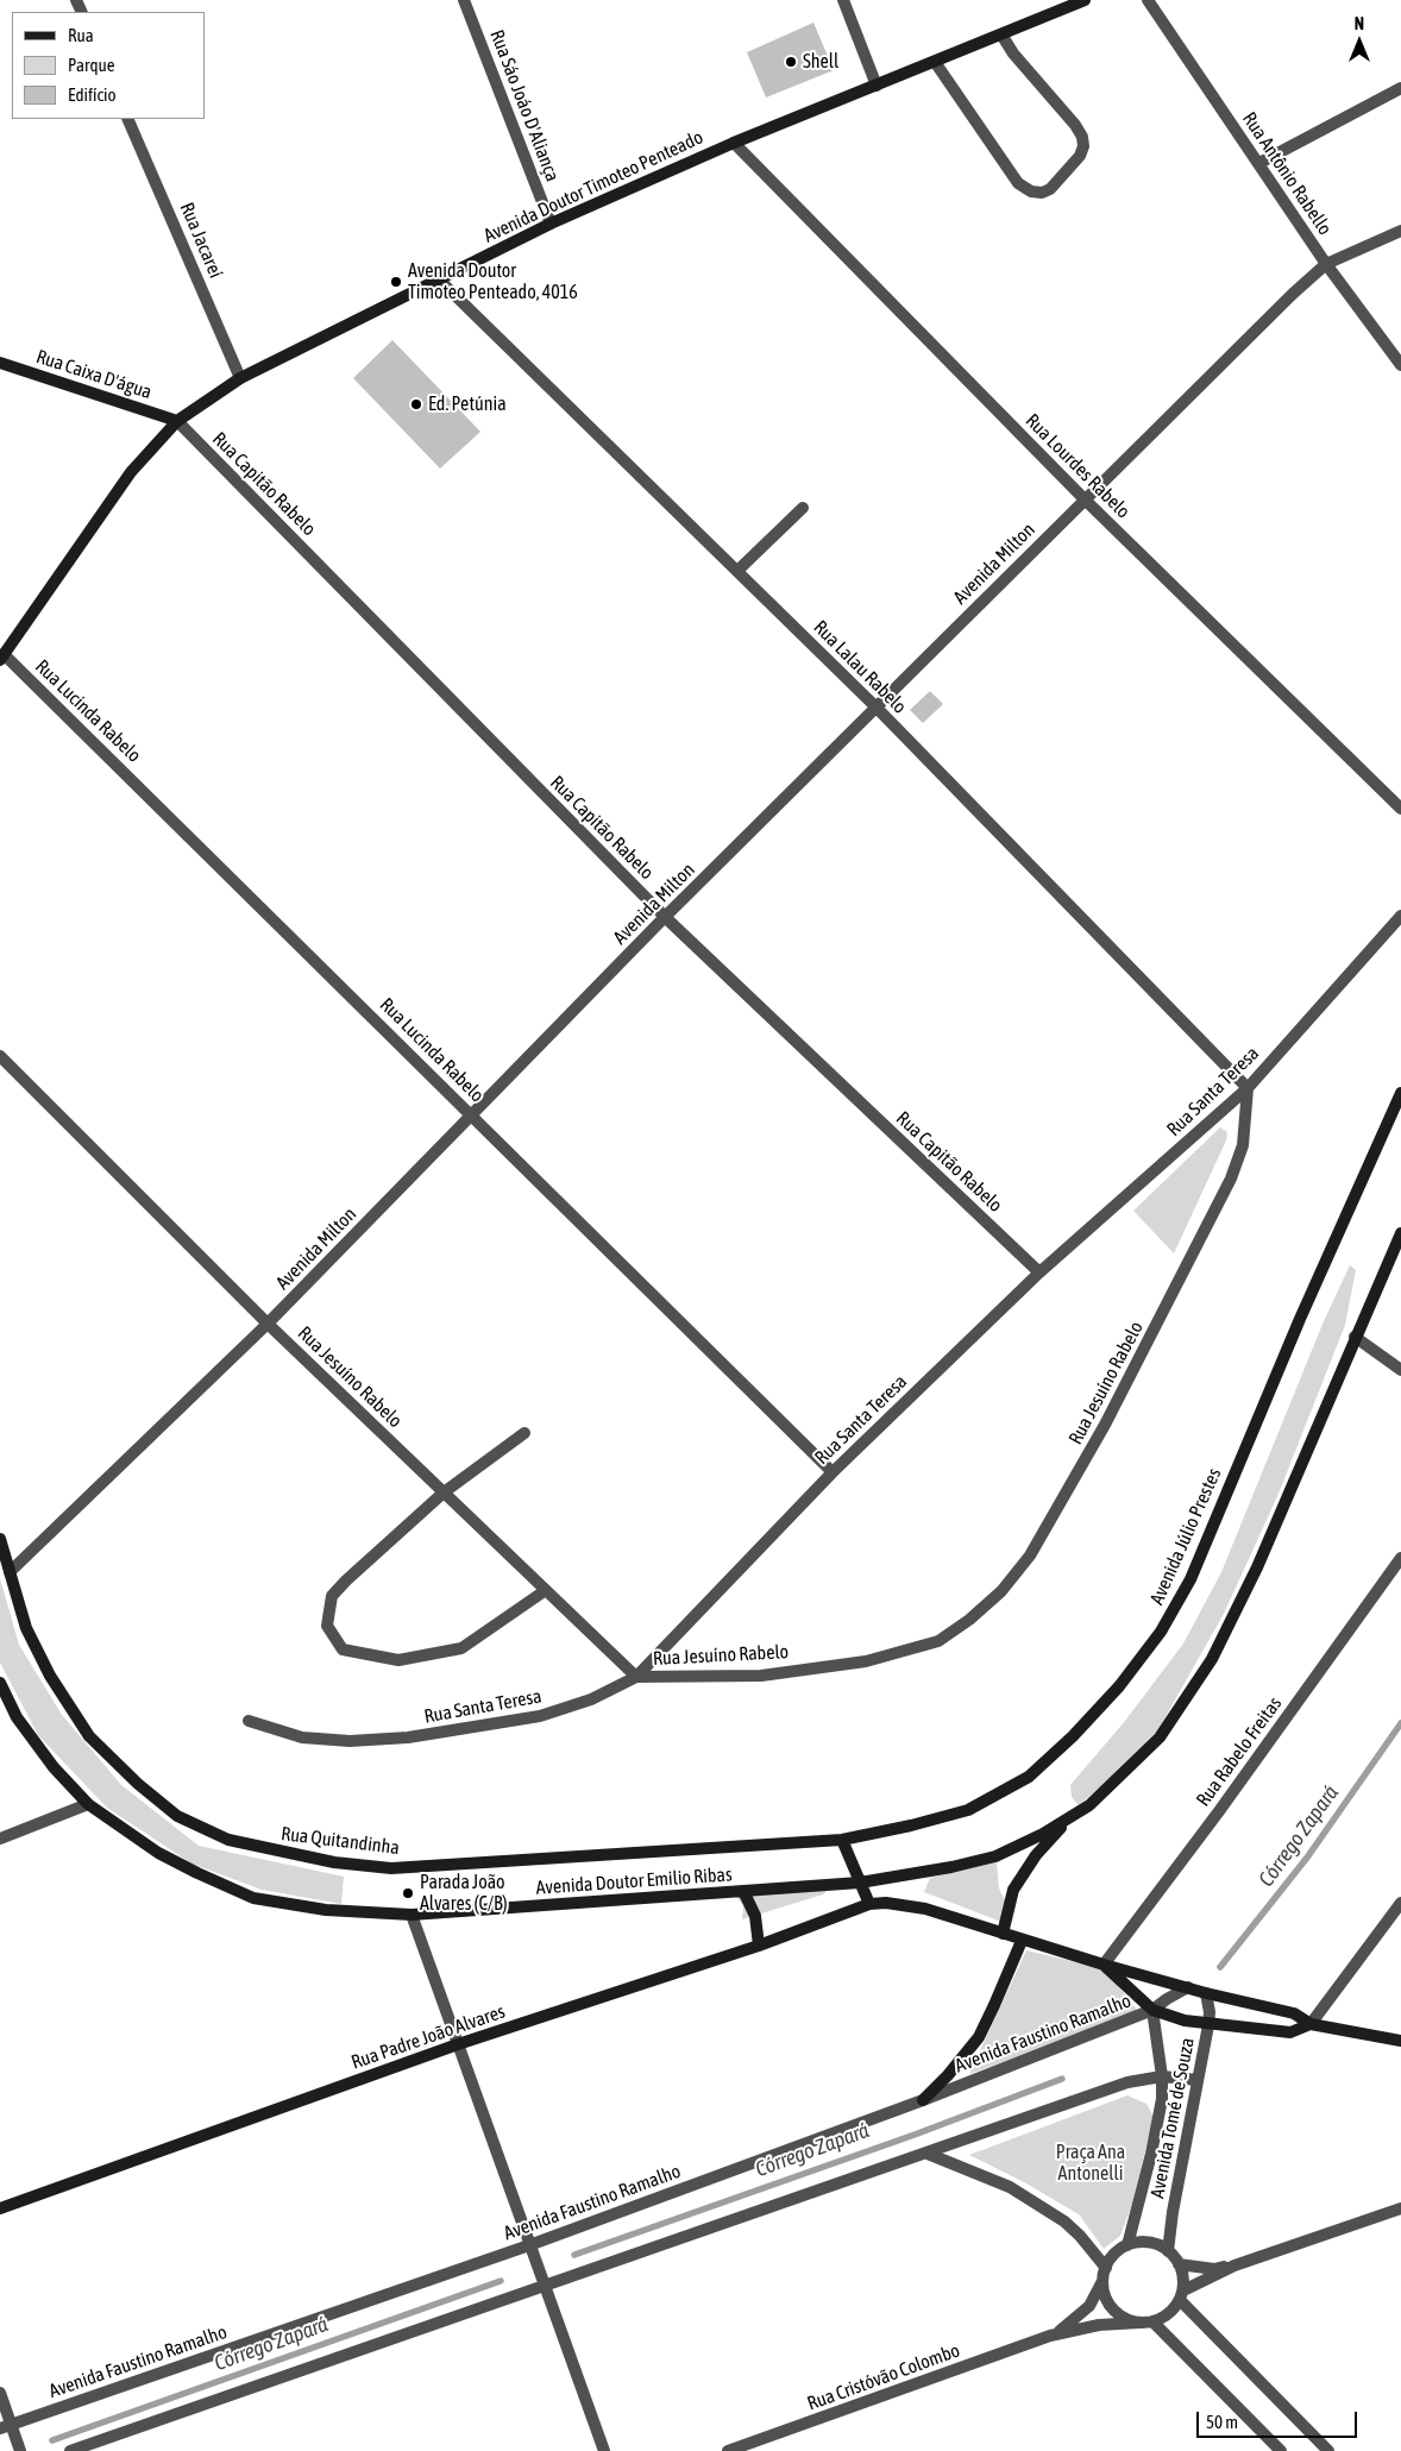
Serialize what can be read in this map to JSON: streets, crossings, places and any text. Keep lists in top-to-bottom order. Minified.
{"streets":{"main road":["Avenida Doutor Timoteo Penteado","Rua Caixa D'água","Avenida Júlio Prestes","Rua Quitandinha","Avenida Doutor Emilio Ribas","Rua Padre João Alvares"],"street":["Rua Sáo Joáo D'Aliança","Rua Antônio Rabello","Rua Jacareí","Rua Lourdes Rabelo","Rua Capitão Rabelo","Avenida Milton","Rua Lalau Rabelo","Rua Lucinda Rabelo","Rua Santa Teresa","Rua Jesuíno Rabelo","Rua Rabelo Freitas","Avenida Faustino Ramalho","Avenida Tomé de Souza","Rua Cristóvão Colombo"]},"crossings":[["Rua Sáo Joáo D'Aliança","Avenida Doutor Timoteo Penteado"],["Rua Antônio Rabello","Avenida Milton"],["Avenida Doutor Timoteo Penteado","Rua Jacareí"],["Avenida Doutor Timoteo Penteado","Rua Caixa D'água"],["Avenida Doutor Timoteo Penteado","Rua Lourdes Rabelo"],["Avenida Doutor Timoteo Penteado","Rua Capitão Rabelo"],["Avenida Doutor Timoteo Penteado","Rua Lalau Rabelo"],["Avenida Doutor Timoteo Penteado","Rua Lucinda Rabelo"],["Rua Caixa D'água","Rua Capitão Rabelo"],["Rua Lourdes Rabelo","Avenida Milton"],["Rua Capitão Rabelo","Avenida Milton"],["Rua Capitão Rabelo","Rua Santa Teresa"],["Avenida Milton","Rua Lalau Rabelo"],["Avenida Milton","Rua Lucinda Rabelo"],["Avenida Milton","Rua Jesuíno Rabelo"],["Avenida Milton","Rua Quitandinha"],["Rua Lalau Rabelo","Rua Santa Teresa"],["Rua Lalau Rabelo","Rua Jesuíno Rabelo"],["Rua Lucinda Rabelo","Rua Santa Teresa"],["Rua Santa Teresa","Rua Jesuíno Rabelo"],["Avenida Júlio Prestes","Rua Quitandinha"],["Avenida Faustino Ramalho","Avenida Tomé de Souza"],["Avenida Tomé de Souza","Rua Cristóvão Colombo"]],"water":["Córrego Zapará"],"parks":["Praça Ana Antonelli"],"places":["Shell","Avenida Doutor Timoteo Penteado, 4016","Ed. Petúnia","Parada João Alvares (C/B)"],"legend":["Rua","Parque","Edifício"],"scale_bar":"50 m","north":"top"}
